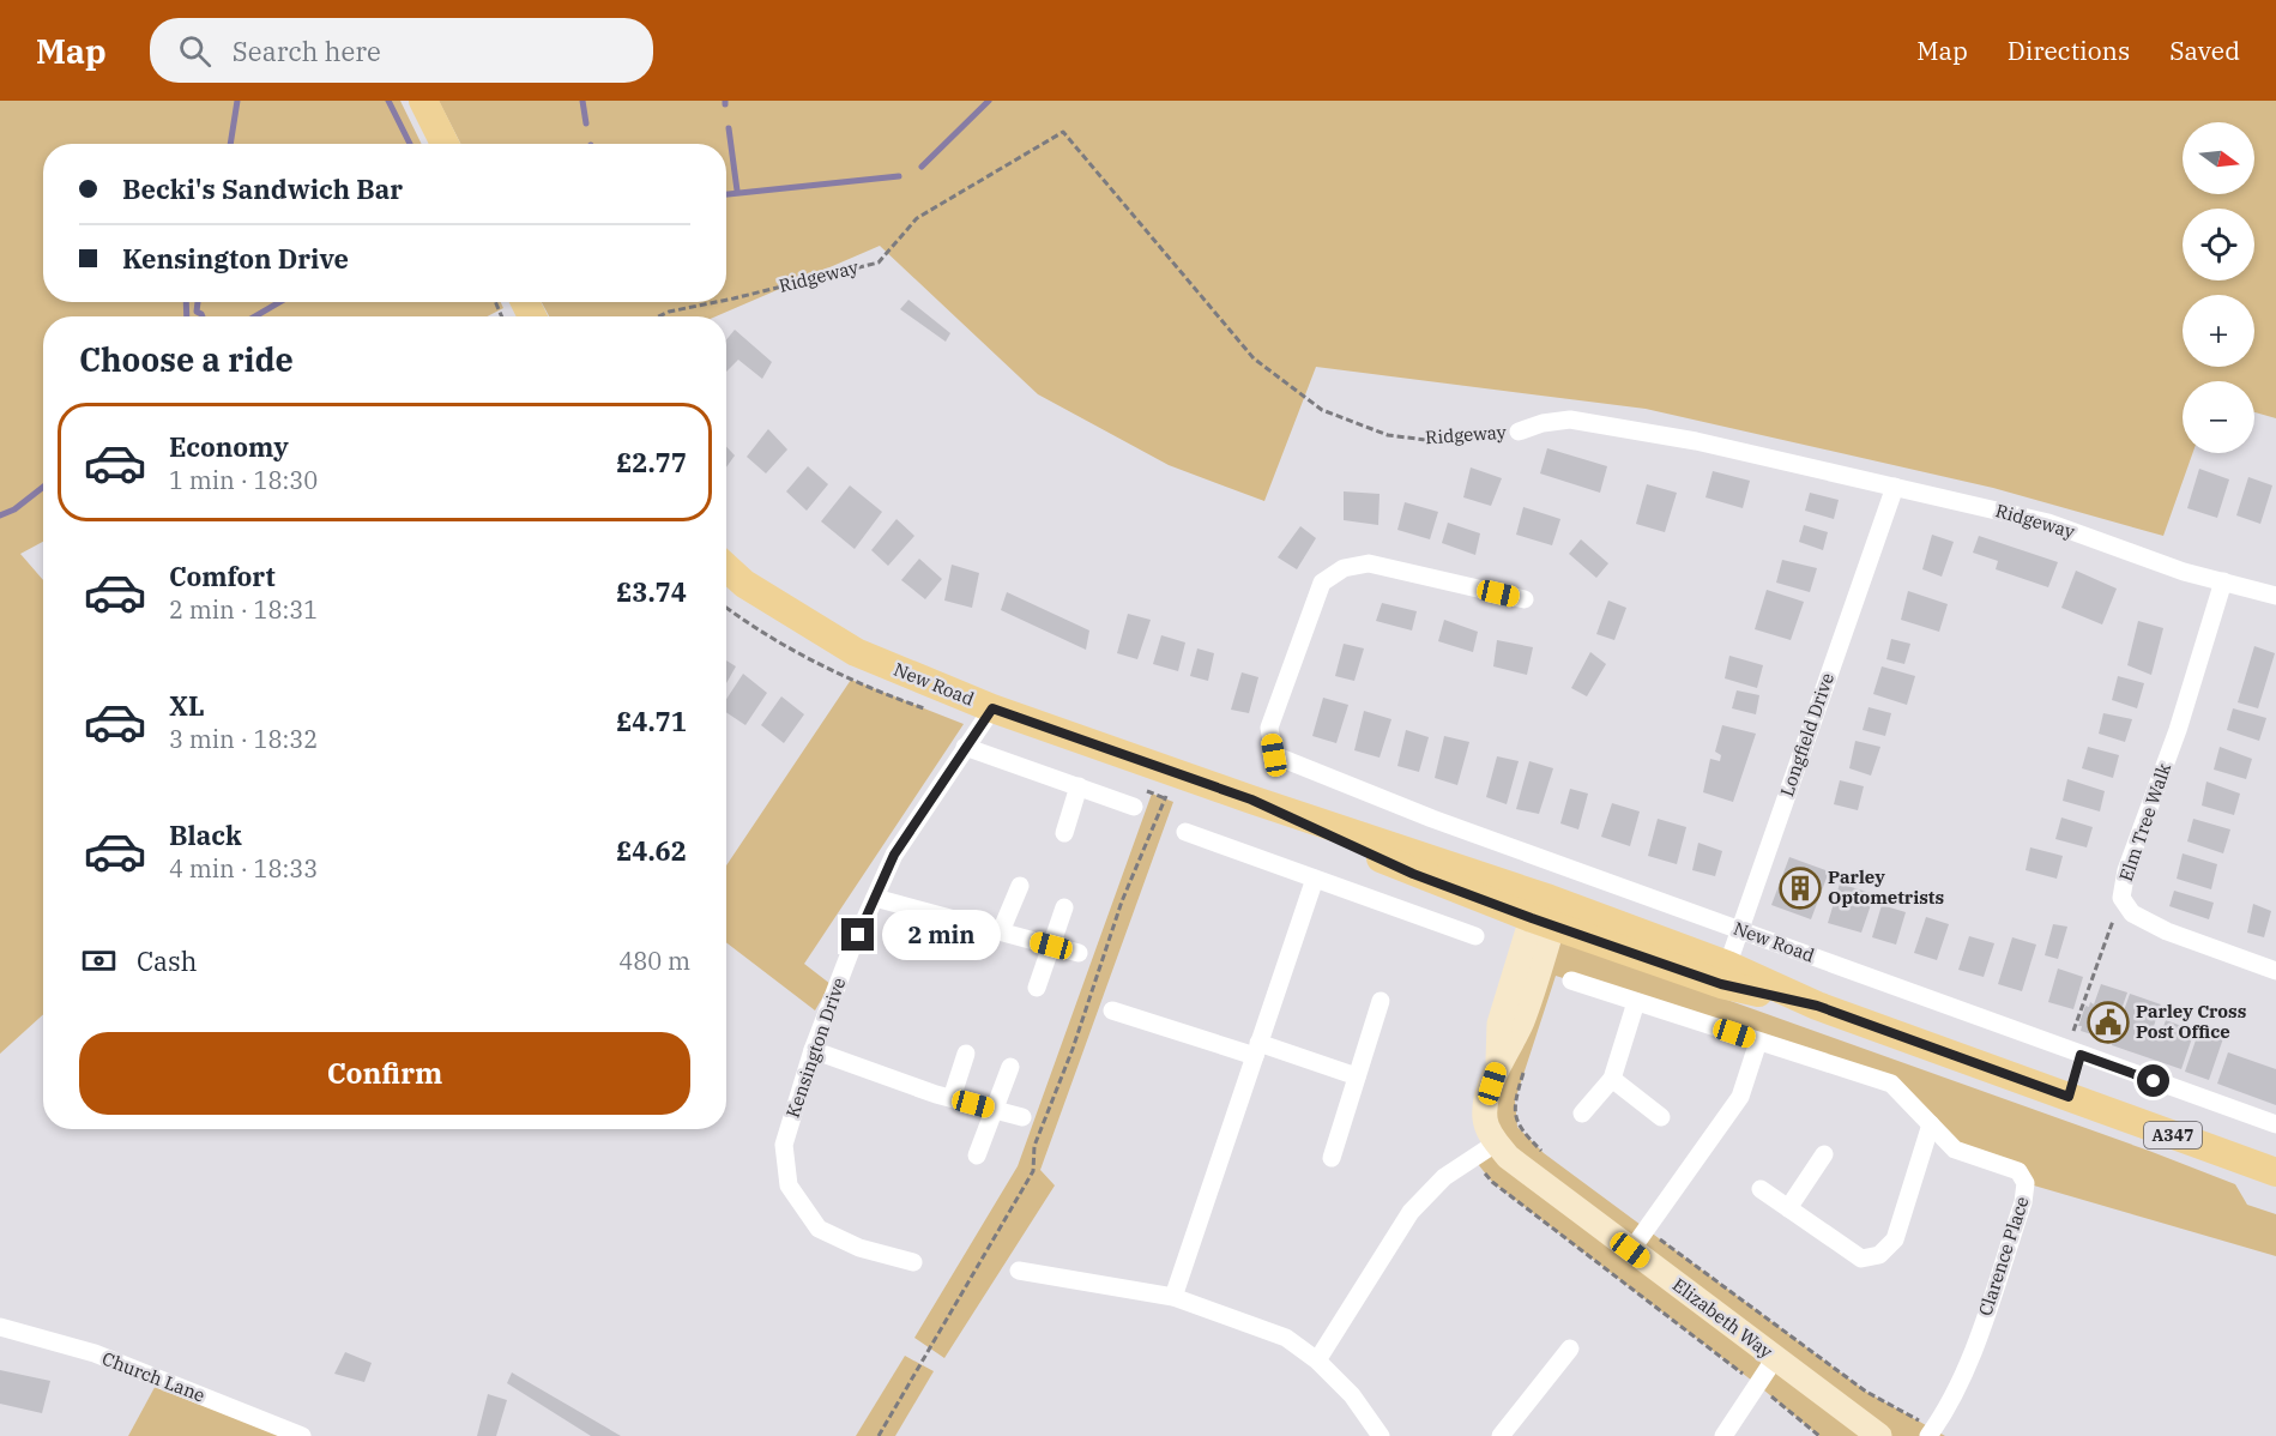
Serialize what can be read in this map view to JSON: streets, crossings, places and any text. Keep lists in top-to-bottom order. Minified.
{"streets":{"main road":["New Road","A347"],"street":["Ridgeway","Longfield Drive","Elm Tree Walk","Kensington Drive","Clarence Place","Elizabeth Way","Church Lane"]},"crossings":[["Ridgeway","Longfield Drive"],["Ridgeway","Elm Tree Walk"],["New Road","Longfield Drive"],["New Road","Kensington Drive"],["New Road","Elizabeth Way"]],"places":{"building":["Parley Optometrists"],"public building":["Parley Cross Post Office"]},"north":"right","page":{"header":"Map","search":"Search here","nav":["Map","Directions","Saved"],"map_buttons":["+","−"],"banner":["Becki's Sandwich Bar","Kensington Drive"],"heading":"Choose a ride","list":[{"name":"Economy","note":"1 min · 18:30","value":"£2.77"},{"name":"Comfort","note":"2 min · 18:31","value":"£3.74"},{"name":"XL","note":"3 min · 18:32","value":"£4.71"},{"name":"Black","note":"4 min · 18:33","value":"£4.62"}],"bubble":"2 min","pay":["Cash","480 m"],"buttons":"Confirm"}}
